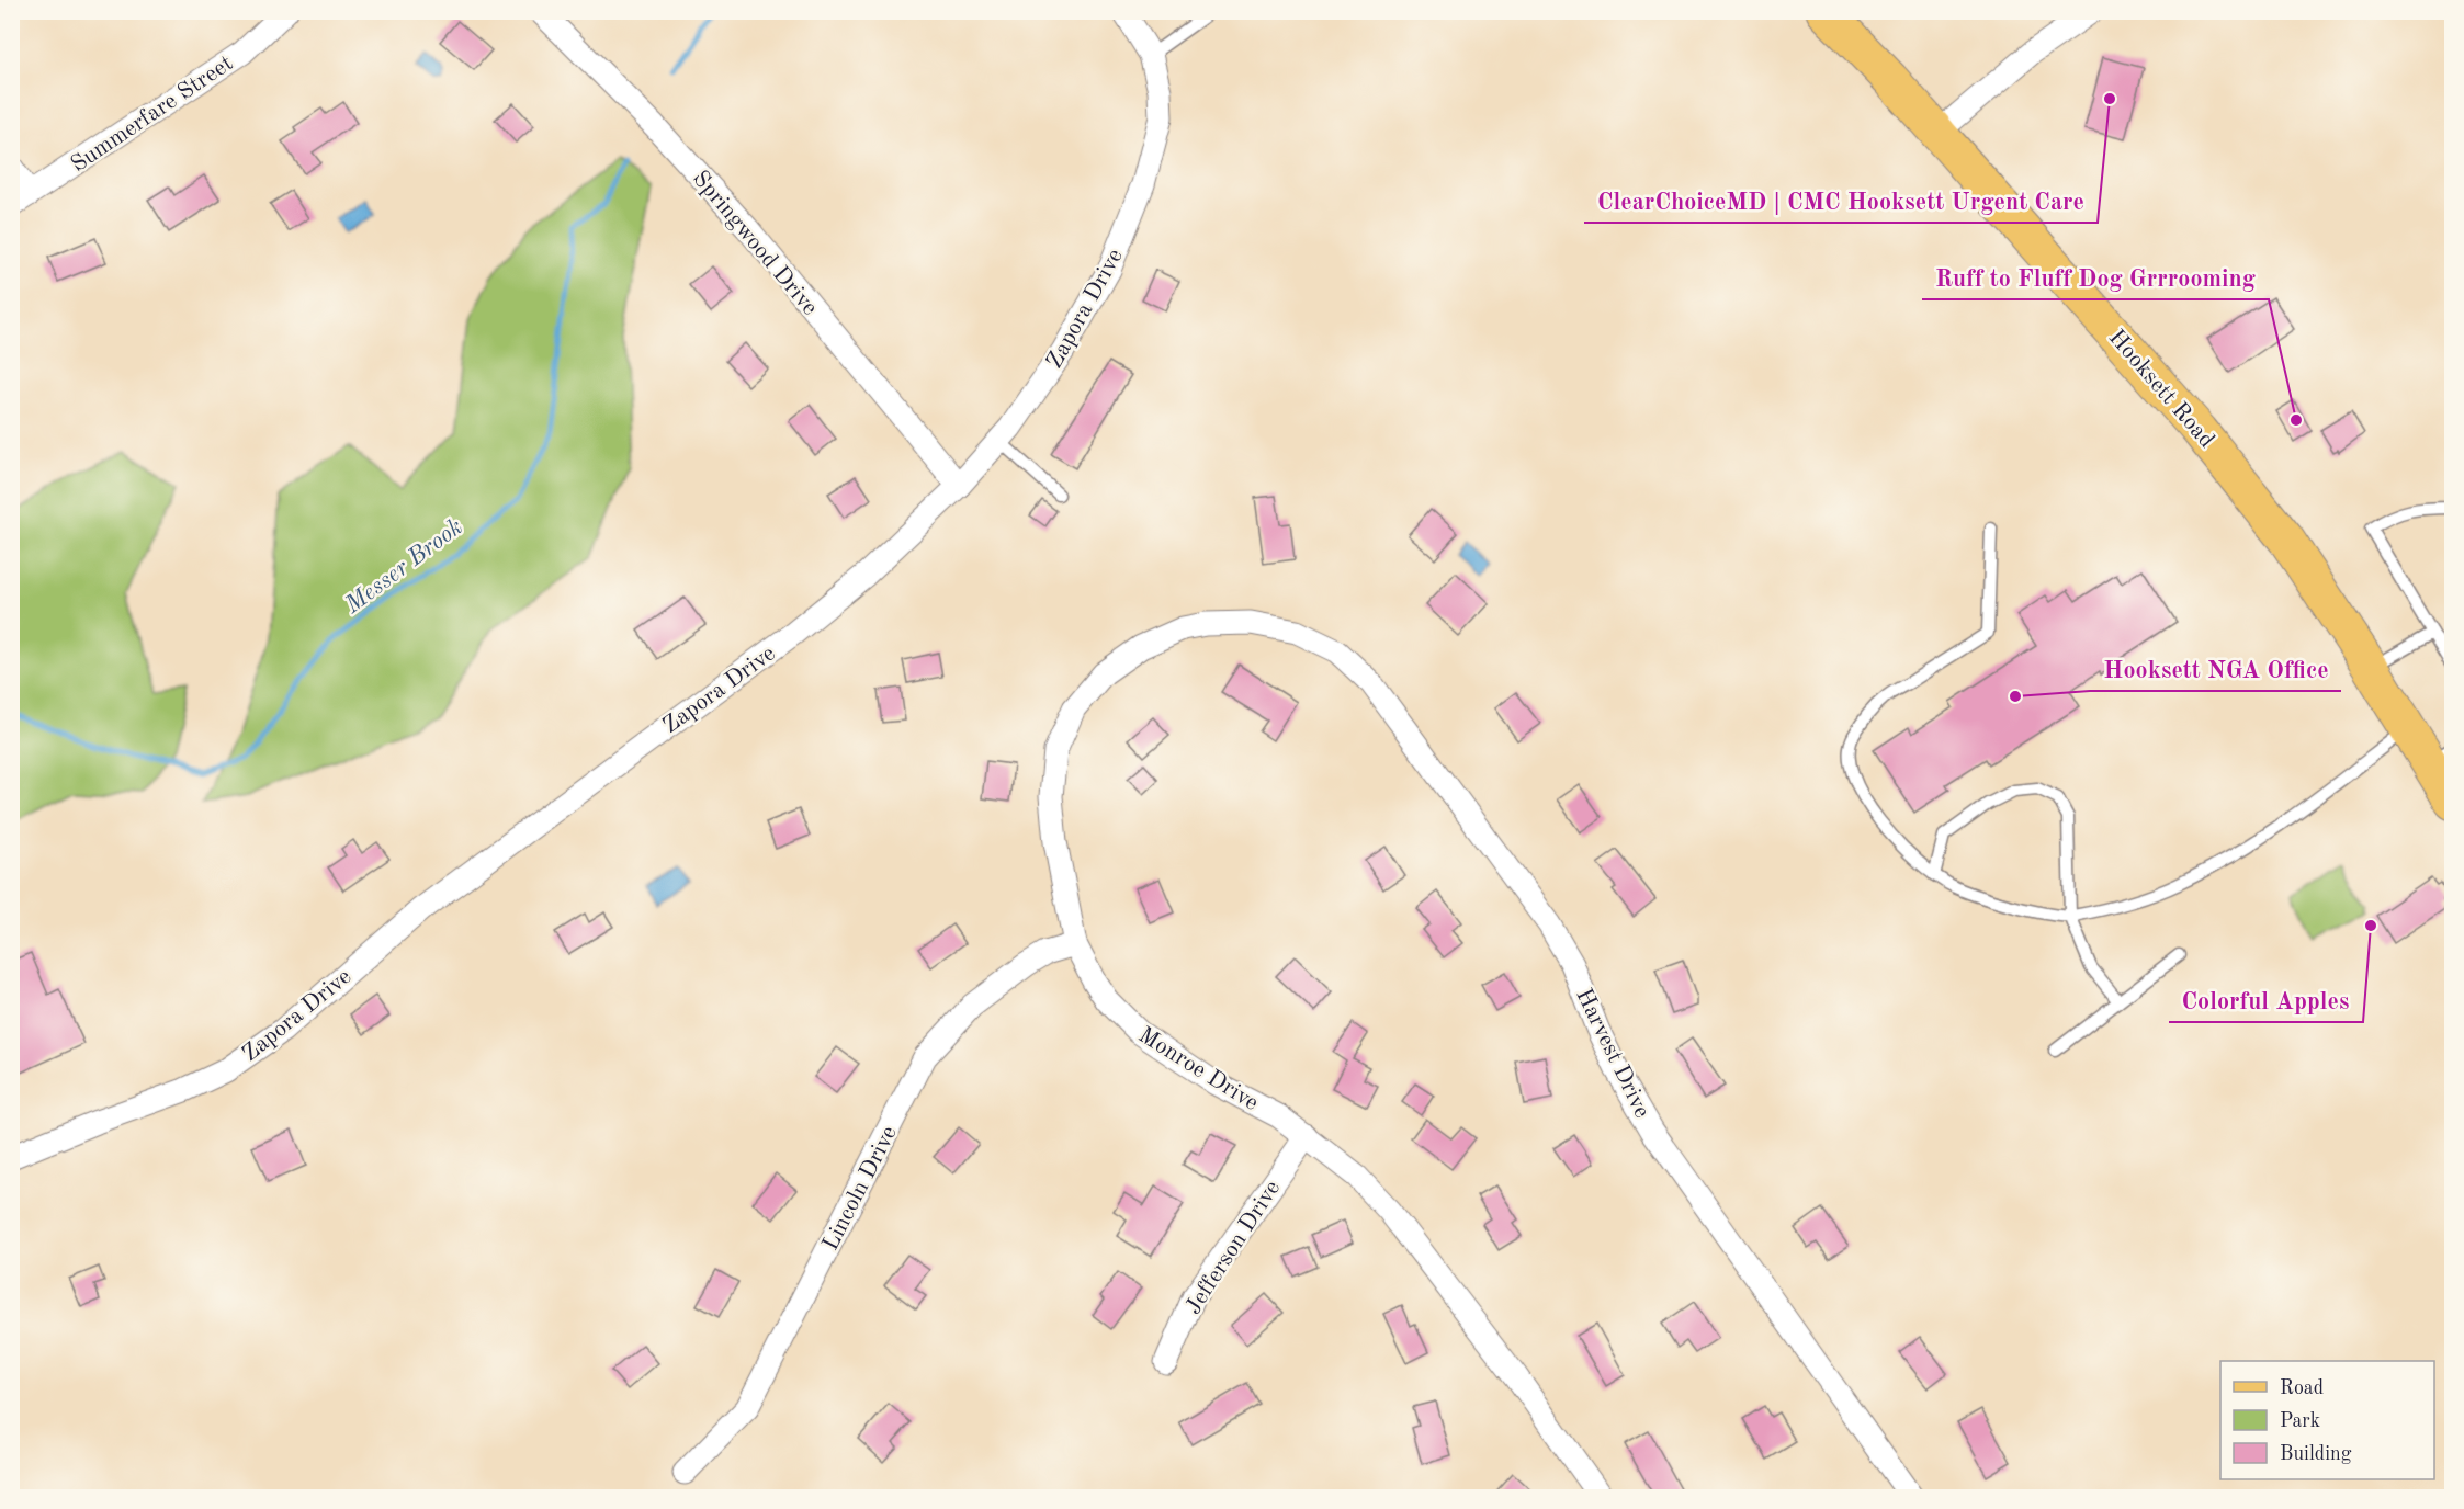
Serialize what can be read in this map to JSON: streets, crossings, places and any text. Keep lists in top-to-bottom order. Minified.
{"streets":{"main road":["Hooksett Road"],"street":["Summerfare Street","Springwood Drive","Zapora Drive","Harvest Drive","Monroe Drive","Lincoln Drive","Jefferson Drive"]},"crossings":[["Springwood Drive","Zapora Drive"],["Harvest Drive","Monroe Drive"],["Monroe Drive","Lincoln Drive"],["Monroe Drive","Jefferson Drive"]],"water":["Messer Brook"],"places":["ClearChoiceMD | CMC Hooksett Urgent Care","Ruff to Fluff Dog Grrrooming","Hooksett NGA Office","Colorful Apples"],"legend":["Road","Park","Building"]}
